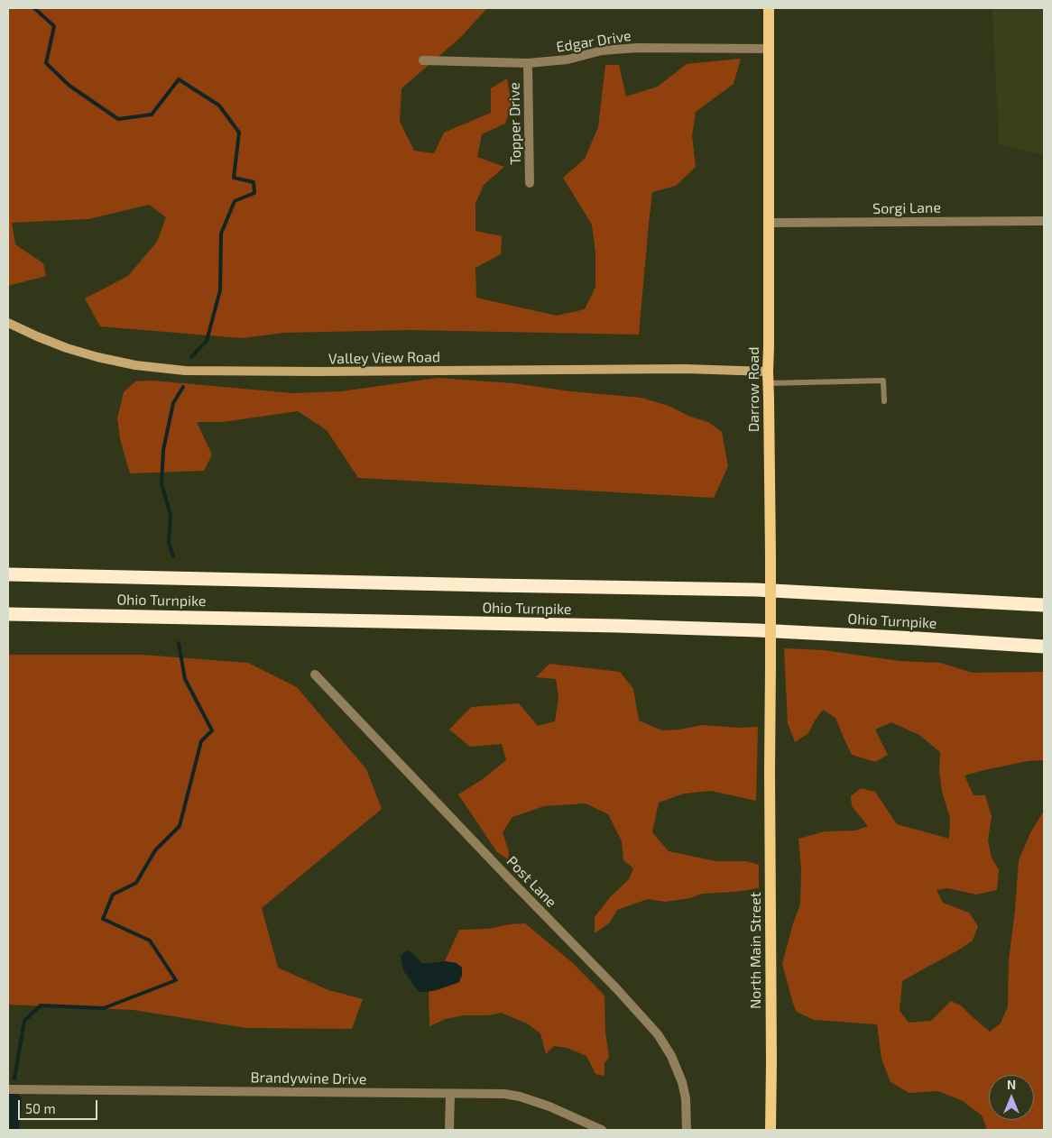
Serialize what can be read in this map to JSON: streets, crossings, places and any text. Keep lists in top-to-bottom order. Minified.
{"streets":{"highway":["Ohio Turnpike"],"main road":["Valley View Road","Darrow Road","North Main Street"],"street":["Edgar Drive","Topper Drive","Sorgi Lane","Post Lane","Brandywine Drive"]},"crossings":[["Edgar Drive","Topper Drive"],["Edgar Drive","Darrow Road"],["Sorgi Lane","Darrow Road"],["Valley View Road","Darrow Road"],["Darrow Road","North Main Street"]],"scale_bar":"50 m","north":"top"}
